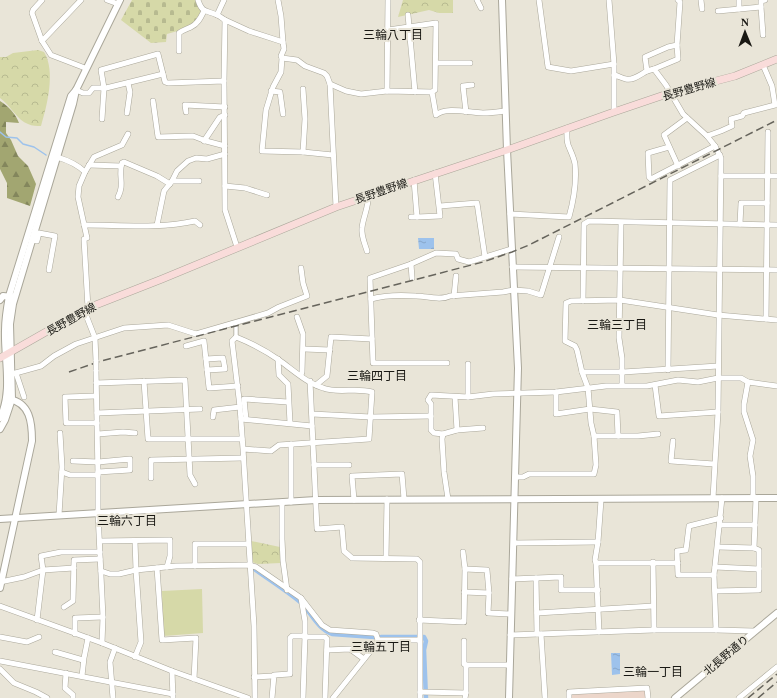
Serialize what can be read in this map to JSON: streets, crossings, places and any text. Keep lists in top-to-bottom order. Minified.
{"streets":{"main road":["長野豊野線"],"street":["北長野通り"]},"districts":["三輪八丁目","三輪三丁目","三輪四丁目","三輪六丁目","三輪五丁目","三輪一丁目"],"north":"top"}
